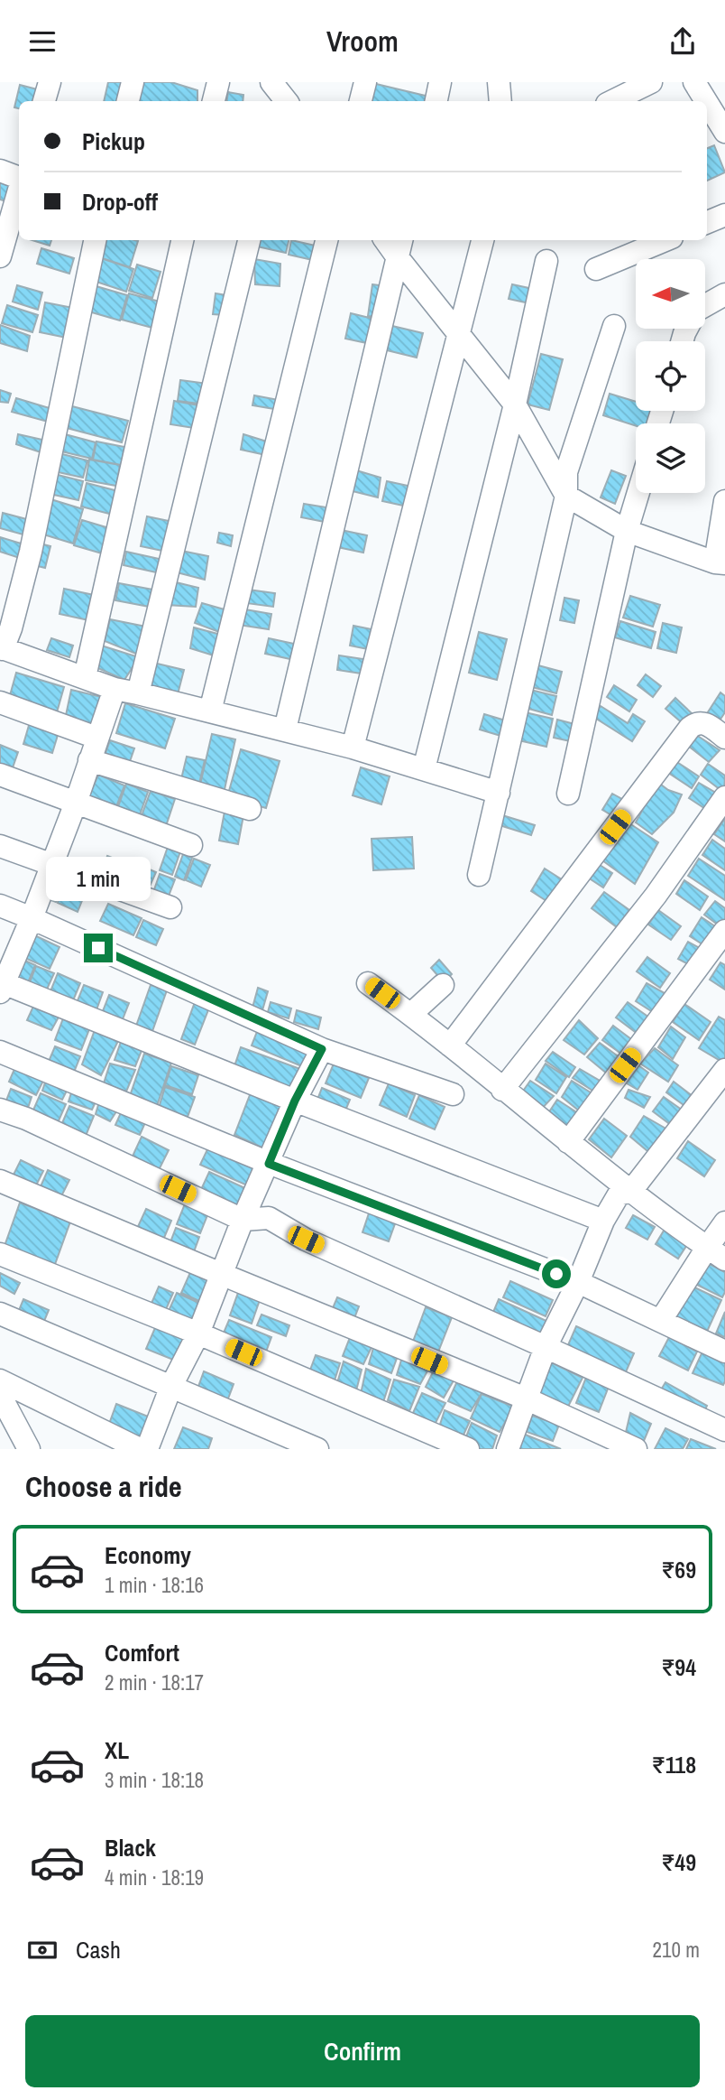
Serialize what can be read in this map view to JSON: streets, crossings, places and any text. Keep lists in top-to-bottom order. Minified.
{"north":"left","page":{"header":"Vroom","banner":["Pickup","Drop-off"],"bubble":"1 min","heading":"Choose a ride","list":[{"name":"Economy","note":"1 min · 18:16","value":"₹69"},{"name":"Comfort","note":"2 min · 18:17","value":"₹94"},{"name":"XL","note":"3 min · 18:18","value":"₹118"},{"name":"Black","note":"4 min · 18:19","value":"₹49"}],"pay":["Cash","210 m"],"buttons":"Confirm"}}
